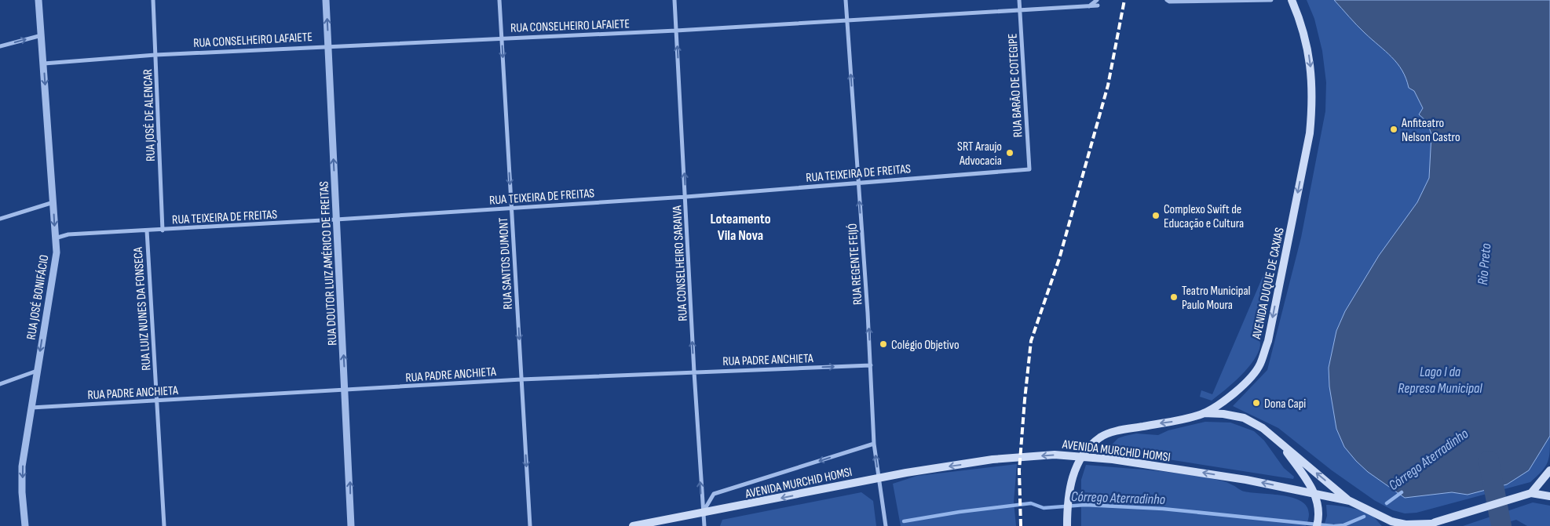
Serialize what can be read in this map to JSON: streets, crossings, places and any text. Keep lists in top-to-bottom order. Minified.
{"streets":{"main road":["AVENIDA DUQUE DE CAXIAS","AVENIDA MURCHID HOMSI"],"street":["RUA CONSELHEIRO LAFAIETE","RUA BARÃO DE COTEGIPE","RUA JOSÉ DE ALENCAR","RUA TEIXEIRA DE FREITAS","RUA DOUTOR LUIZ AMÉRICO DE FREITAS","RUA SANTOS DUMONT","RUA CONSELHEIRO SARAIVA","RUA REGENTE FEIJÓ","RUA JOSÉ BONIFÁCIO","RUA LUIZ NUNES DA FONSECA","RUA PADRE ANCHIETA"]},"crossings":[["RUA CONSELHEIRO LAFAIETE","RUA BARÃO DE COTEGIPE"],["RUA CONSELHEIRO LAFAIETE","RUA JOSÉ DE ALENCAR"],["RUA CONSELHEIRO LAFAIETE","RUA DOUTOR LUIZ AMÉRICO DE FREITAS"],["RUA CONSELHEIRO LAFAIETE","RUA SANTOS DUMONT"],["RUA CONSELHEIRO LAFAIETE","RUA CONSELHEIRO SARAIVA"],["RUA CONSELHEIRO LAFAIETE","RUA REGENTE FEIJÓ"],["RUA CONSELHEIRO LAFAIETE","RUA JOSÉ BONIFÁCIO"],["RUA BARÃO DE COTEGIPE","RUA TEIXEIRA DE FREITAS"],["RUA JOSÉ DE ALENCAR","RUA TEIXEIRA DE FREITAS"],["RUA TEIXEIRA DE FREITAS","RUA DOUTOR LUIZ AMÉRICO DE FREITAS"],["RUA TEIXEIRA DE FREITAS","RUA SANTOS DUMONT"],["RUA TEIXEIRA DE FREITAS","RUA CONSELHEIRO SARAIVA"],["RUA TEIXEIRA DE FREITAS","RUA REGENTE FEIJÓ"],["RUA TEIXEIRA DE FREITAS","RUA JOSÉ BONIFÁCIO"],["RUA TEIXEIRA DE FREITAS","RUA LUIZ NUNES DA FONSECA"],["RUA DOUTOR LUIZ AMÉRICO DE FREITAS","RUA PADRE ANCHIETA"],["RUA SANTOS DUMONT","RUA PADRE ANCHIETA"],["RUA CONSELHEIRO SARAIVA","RUA PADRE ANCHIETA"],["RUA CONSELHEIRO SARAIVA","AVENIDA MURCHID HOMSI"],["RUA REGENTE FEIJÓ","RUA PADRE ANCHIETA"],["RUA REGENTE FEIJÓ","AVENIDA MURCHID HOMSI"],["RUA JOSÉ BONIFÁCIO","RUA PADRE ANCHIETA"],["RUA LUIZ NUNES DA FONSECA","RUA PADRE ANCHIETA"]],"one_way":["RUA DOUTOR LUIZ AMÉRICO DE FREITAS","RUA SANTOS DUMONT","RUA CONSELHEIRO SARAIVA","RUA REGENTE FEIJÓ","AVENIDA DUQUE DE CAXIAS","RUA JOSÉ BONIFÁCIO","AVENIDA MURCHID HOMSI"],"districts":["Loteamento Vila Nova"],"water":["Rio Preto","Lago I da Represa Municipal","Córrego Aterradinho"],"places":["Anfiteatro Nelson Castro","SRT Araujo Advocacia","Complexo Swift de Educação e Cultura","Teatro Municipal Paulo Moura","Colégio Objetivo","Dona Capi"]}
